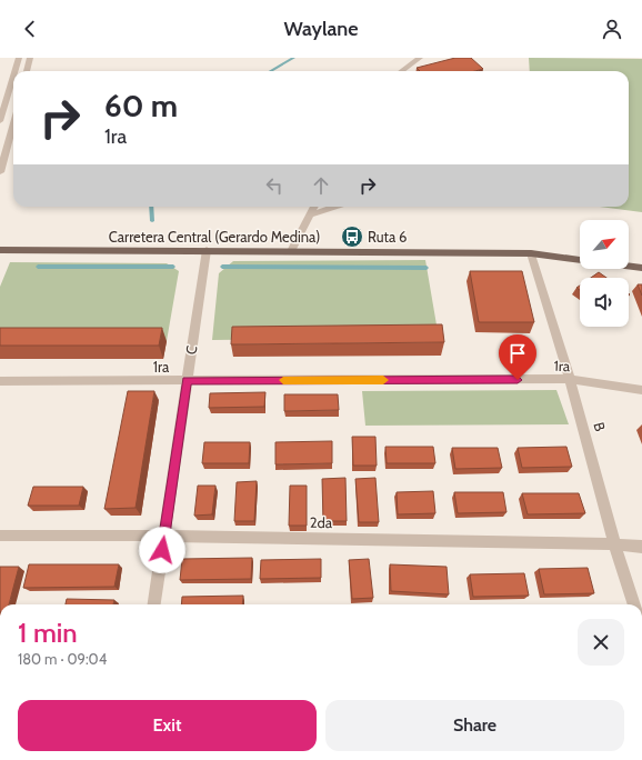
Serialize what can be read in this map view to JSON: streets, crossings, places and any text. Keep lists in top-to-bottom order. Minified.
{"streets":{"main road":["Carretera Central (Gerardo Medina)"],"street":["C","1ra","B","2da"]},"crossings":[["Carretera Central (Gerardo Medina)","C"],["Carretera Central (Gerardo Medina)","B"],["C","1ra"],["C","2da"],["1ra","B"],["B","2da"]],"places":{"bus stop":["Ruta 6"]},"north":"top right","page":{"header":"Waylane","turn":["60 m","1ra"],"heading":["1 min","180 m · 09:04"],"buttons":["Exit","Share"]}}
